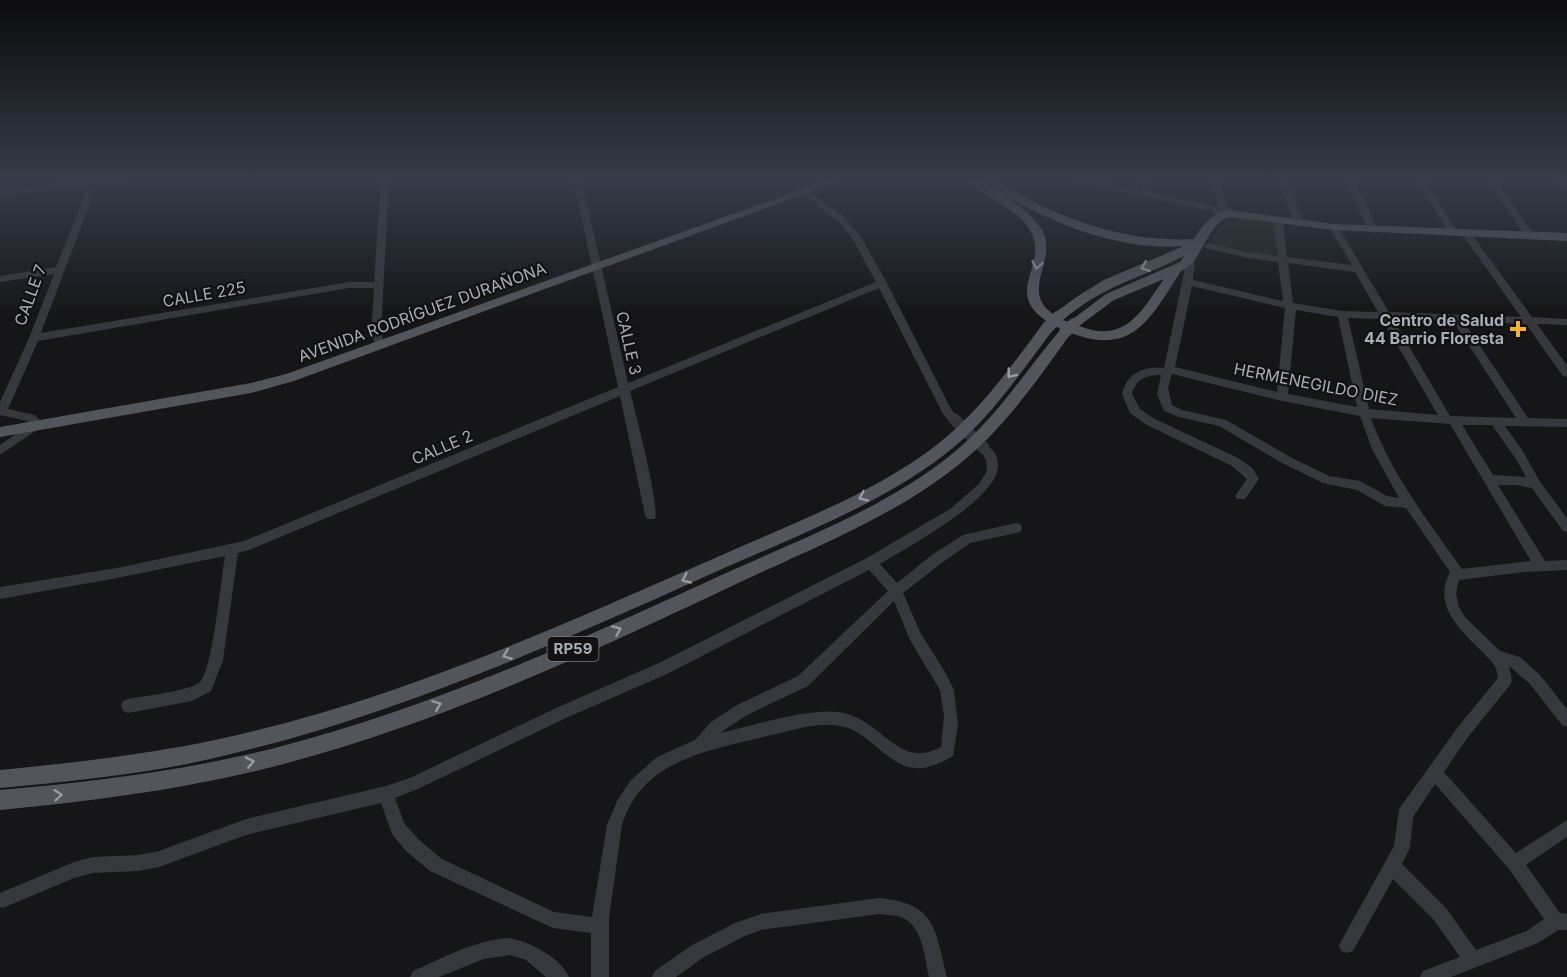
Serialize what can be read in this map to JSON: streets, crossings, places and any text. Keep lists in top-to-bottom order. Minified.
{"streets":{"main road":["AVENIDA RODRÍGUEZ DURAÑONA","RP59"],"street":["CALLE 225","CALLE 7","CALLE 3","HERMENEGILDO DIEZ","CALLE 2"]},"crossings":[["CALLE 225","CALLE 7"],["CALLE 7","AVENIDA RODRÍGUEZ DURAÑONA"],["AVENIDA RODRÍGUEZ DURAÑONA","CALLE 3"],["CALLE 3","CALLE 2"]],"places":{"health":["Centro de Salud 44 Barrio Floresta"]}}
